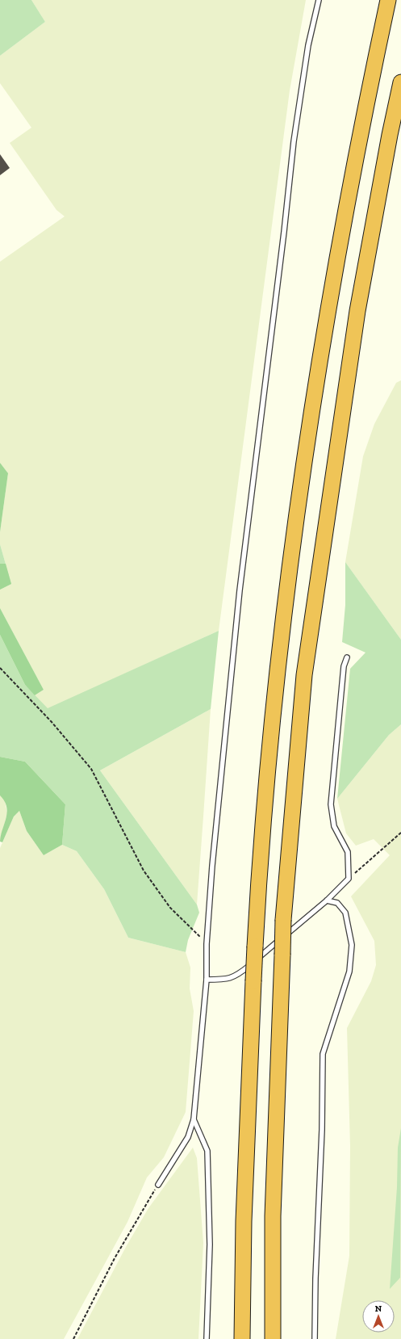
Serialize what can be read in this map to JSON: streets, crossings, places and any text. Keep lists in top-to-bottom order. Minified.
{"north":"top"}
